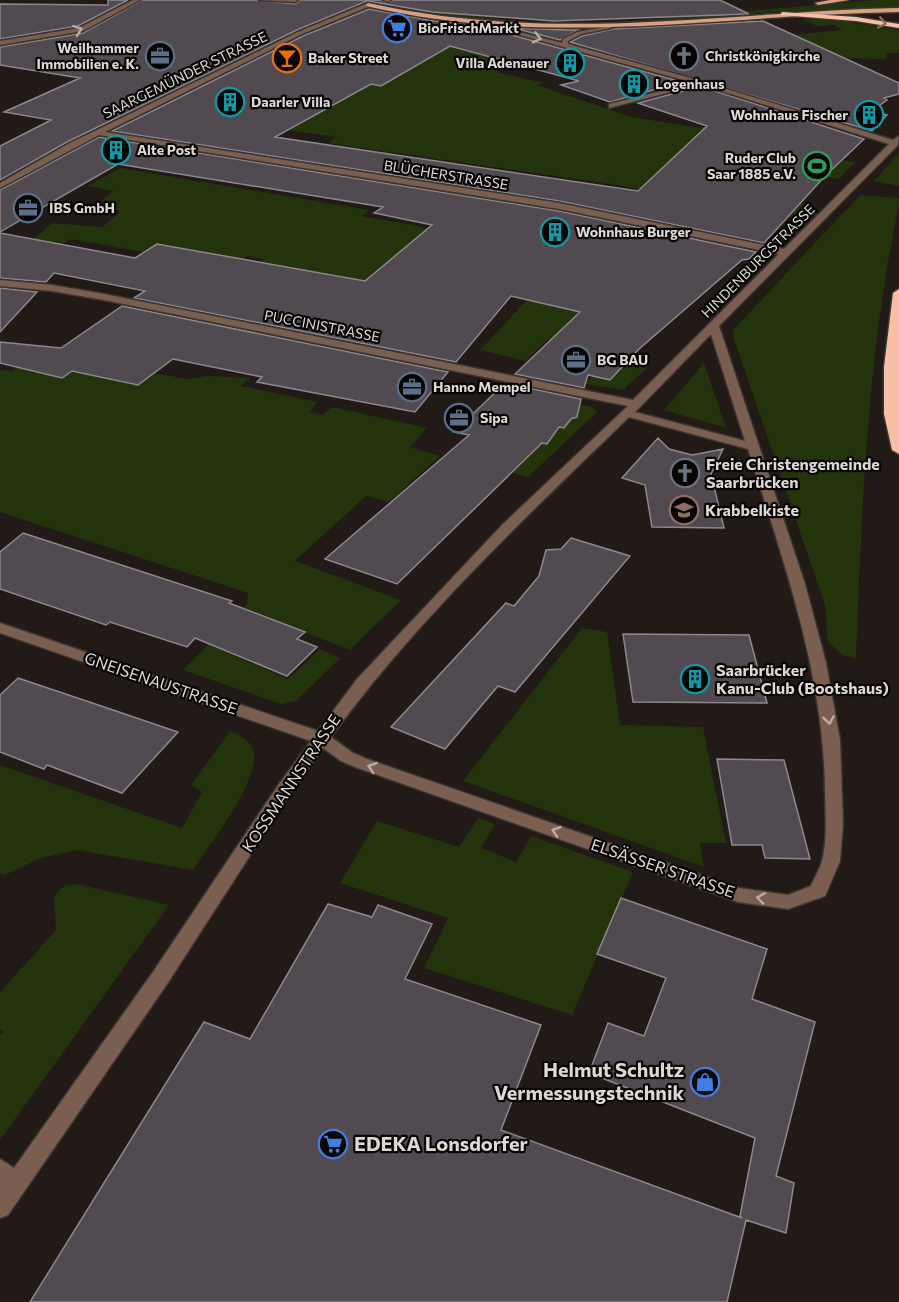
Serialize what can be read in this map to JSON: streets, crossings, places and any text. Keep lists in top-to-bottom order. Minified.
{"streets":{"main road":["SAARGEMÜNDER STRASSE"],"street":["BLÜCHERSTRASSE","HINDENBURGSTRASSE","PUCCINISTRASSE","GNEISENAUSTRASSE","KOSSMANNSTRASSE","ELSÄSSER STRASSE"]},"crossings":[["SAARGEMÜNDER STRASSE","BLÜCHERSTRASSE"],["BLÜCHERSTRASSE","HINDENBURGSTRASSE"],["HINDENBURGSTRASSE","PUCCINISTRASSE"],["HINDENBURGSTRASSE","KOSSMANNSTRASSE"],["HINDENBURGSTRASSE","ELSÄSSER STRASSE"],["PUCCINISTRASSE","KOSSMANNSTRASSE"],["GNEISENAUSTRASSE","KOSSMANNSTRASSE"],["GNEISENAUSTRASSE","ELSÄSSER STRASSE"],["KOSSMANNSTRASSE","ELSÄSSER STRASSE"]],"places":{"supermarket":["BioFrischMarkt","EDEKA Lonsdorfer"],"office":["Weilhammer Immobilien e. K.","IBS GmbH","BG BAU","Hanno Mempel","Sipa"],"church":["Christkönigkirche","Freie Christengemeinde Saarbrücken"],"bar":["Baker Street"],"building":["Villa Adenauer","Logenhaus","Daarler Villa","Wohnhaus Fischer","Alte Post","Wohnhaus Burger","Saarbrücker Kanu-Club (Bootshaus)"],"sports":["Ruder Club Saar 1885 e.V."],"school or university":["Krabbelkiste"],"shop":["Helmut Schultz Vermessungstechnik"]}}
